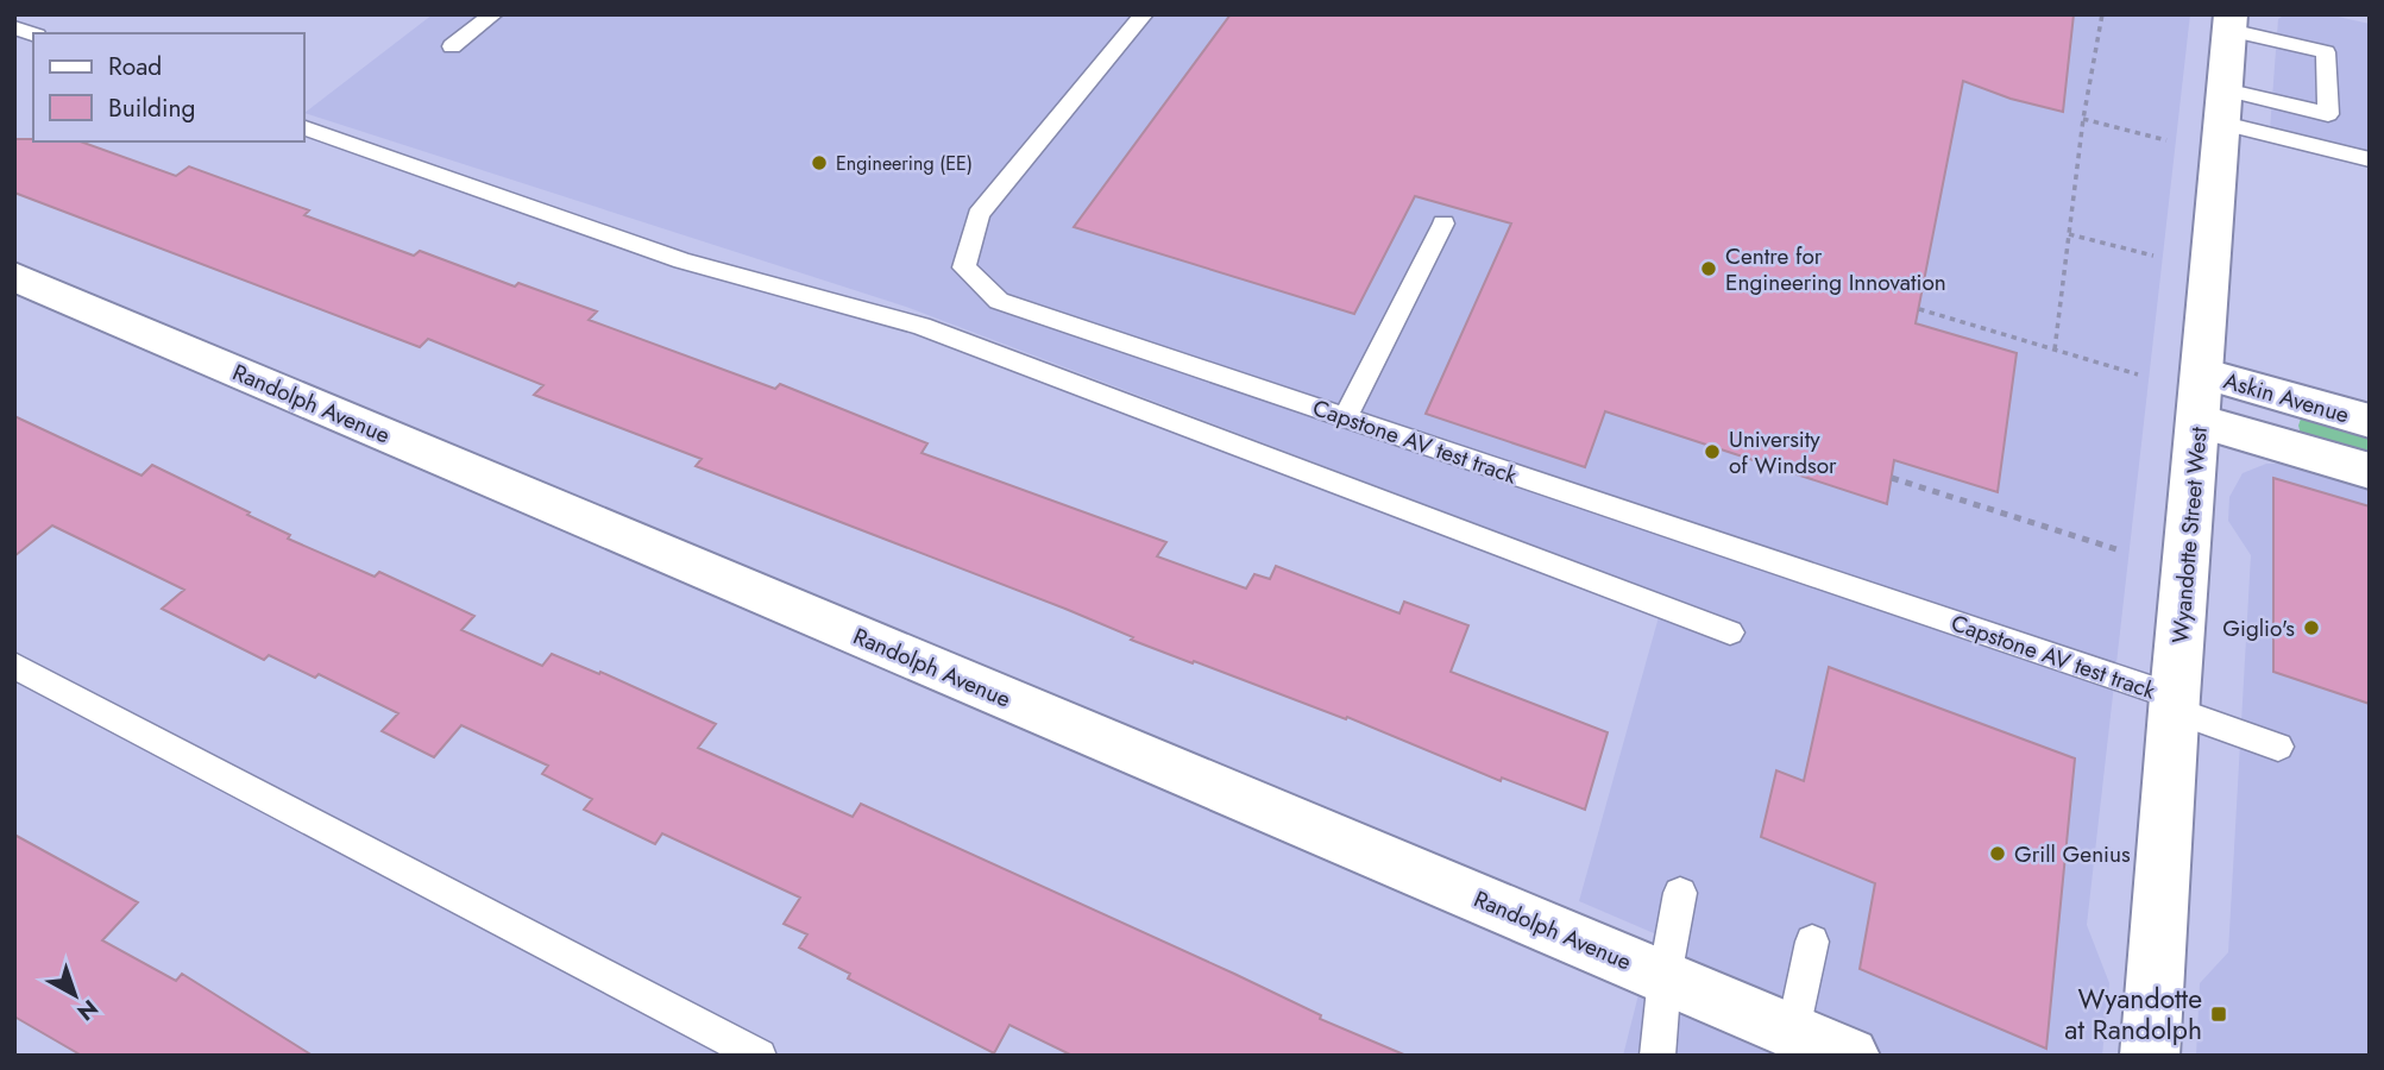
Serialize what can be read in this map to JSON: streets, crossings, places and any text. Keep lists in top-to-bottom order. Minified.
{"streets":{"street":["Askin Avenue","Randolph Avenue","Wyandotte Street West"],"lane":["Capstone AV test track"]},"crossings":[["Askin Avenue","Wyandotte Street West"],["Capstone AV test track","Wyandotte Street West"]],"places":{"other":["Engineering (EE)","Centre for Engineering Innovation","University of Windsor","Giglio's","Grill Genius"],"transit":["Wyandotte at Randolph"]},"legend":["Road","Building"],"north":"bottom right"}
